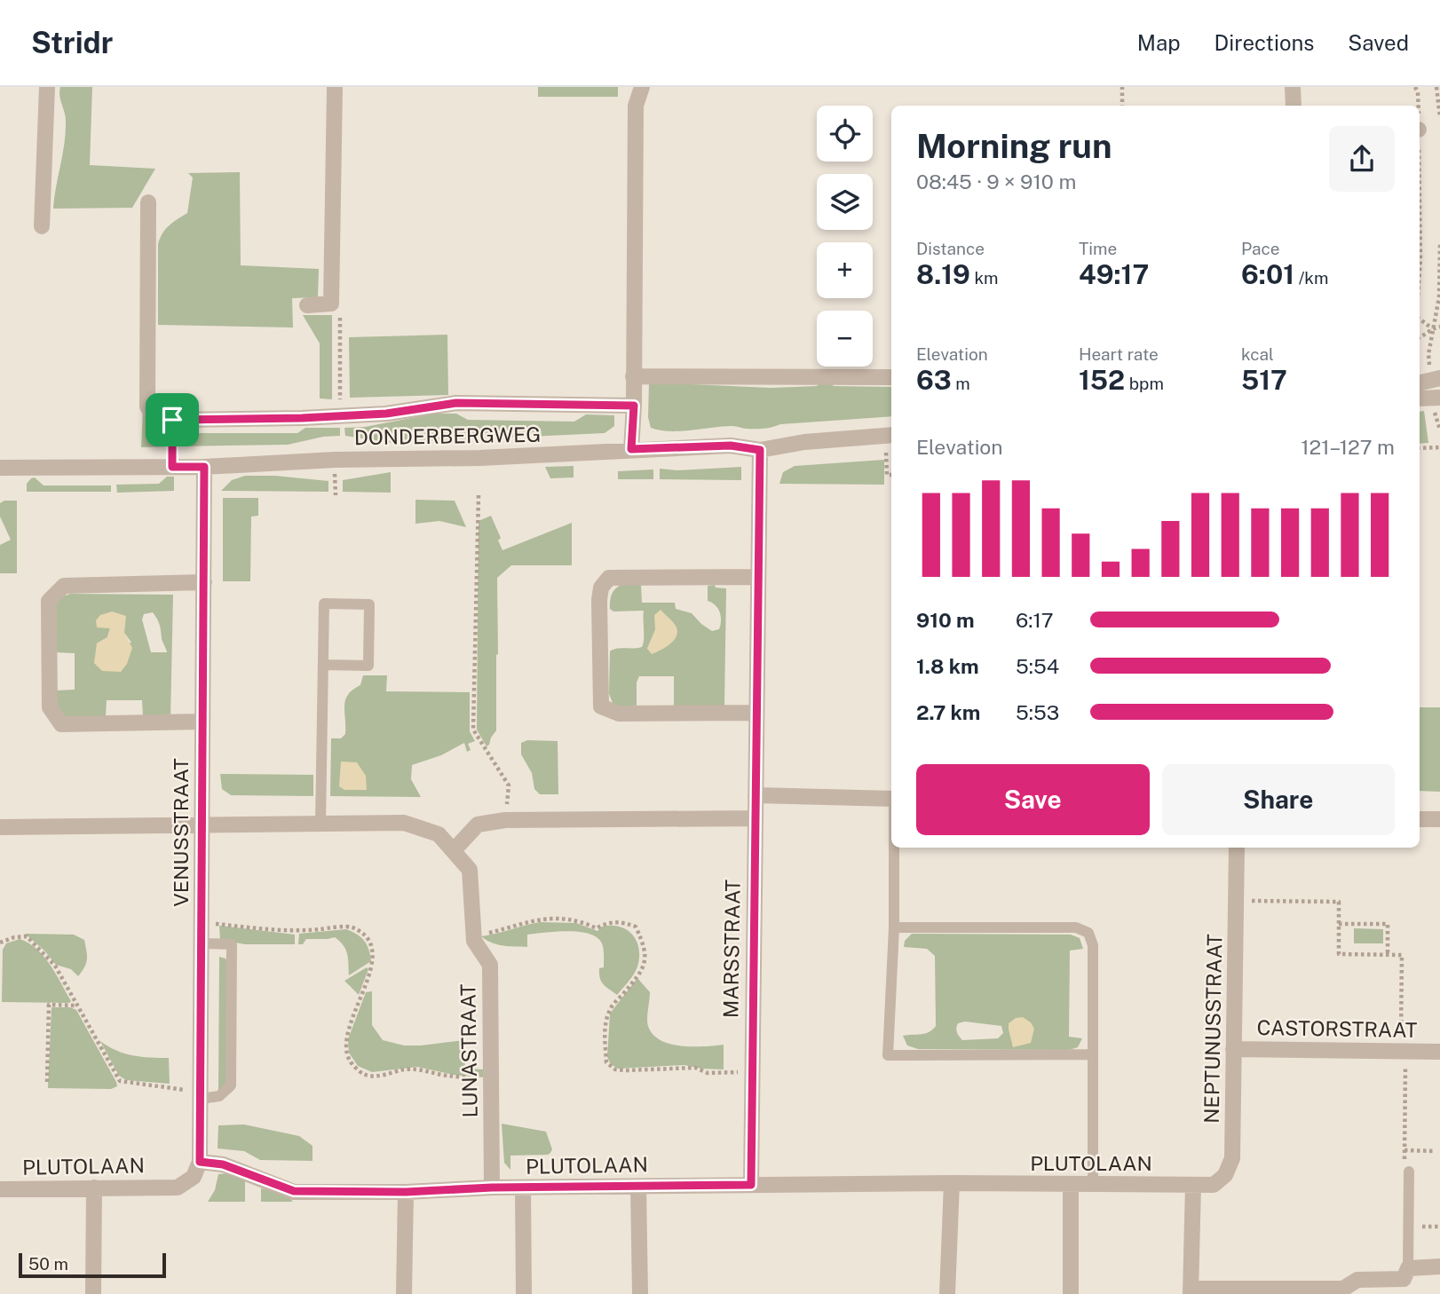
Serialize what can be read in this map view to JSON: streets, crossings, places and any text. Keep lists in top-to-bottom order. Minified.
{"streets":{"street":["DONDERBERGWEG","VENUSSTRAAT","MARSSTRAAT","NEPTUNUSSTRAAT","CASTORSTRAAT","LUNASTRAAT","PLUTOLAAN"]},"crossings":[["DONDERBERGWEG","VENUSSTRAAT"],["DONDERBERGWEG","MARSSTRAAT"],["VENUSSTRAAT","LUNASTRAAT"],["VENUSSTRAAT","PLUTOLAAN"],["MARSSTRAAT","PLUTOLAAN"],["NEPTUNUSSTRAAT","CASTORSTRAAT"],["NEPTUNUSSTRAAT","PLUTOLAAN"],["LUNASTRAAT","PLUTOLAAN"]],"scale_bar":"50 m","page":{"header":"Stridr","nav":["Map","Directions","Saved"],"map_buttons":["+","−"],"heading":["Morning run","08:45 · 9 × 910 m"],"stats":[["Distance","8.19 km"],["Time","49:17"],["Pace","6:01 /km"],["Elevation","63 m"],["Heart rate","152 bpm"],["kcal","517"]],"chart":["Elevation","121–127 m"],"list":[{"name":"910 m","note":"6:17"},{"name":"1.8 km","note":"5:54"},{"name":"2.7 km","note":"5:53"}],"buttons":["Save","Share"],"scale":"50 m"}}
